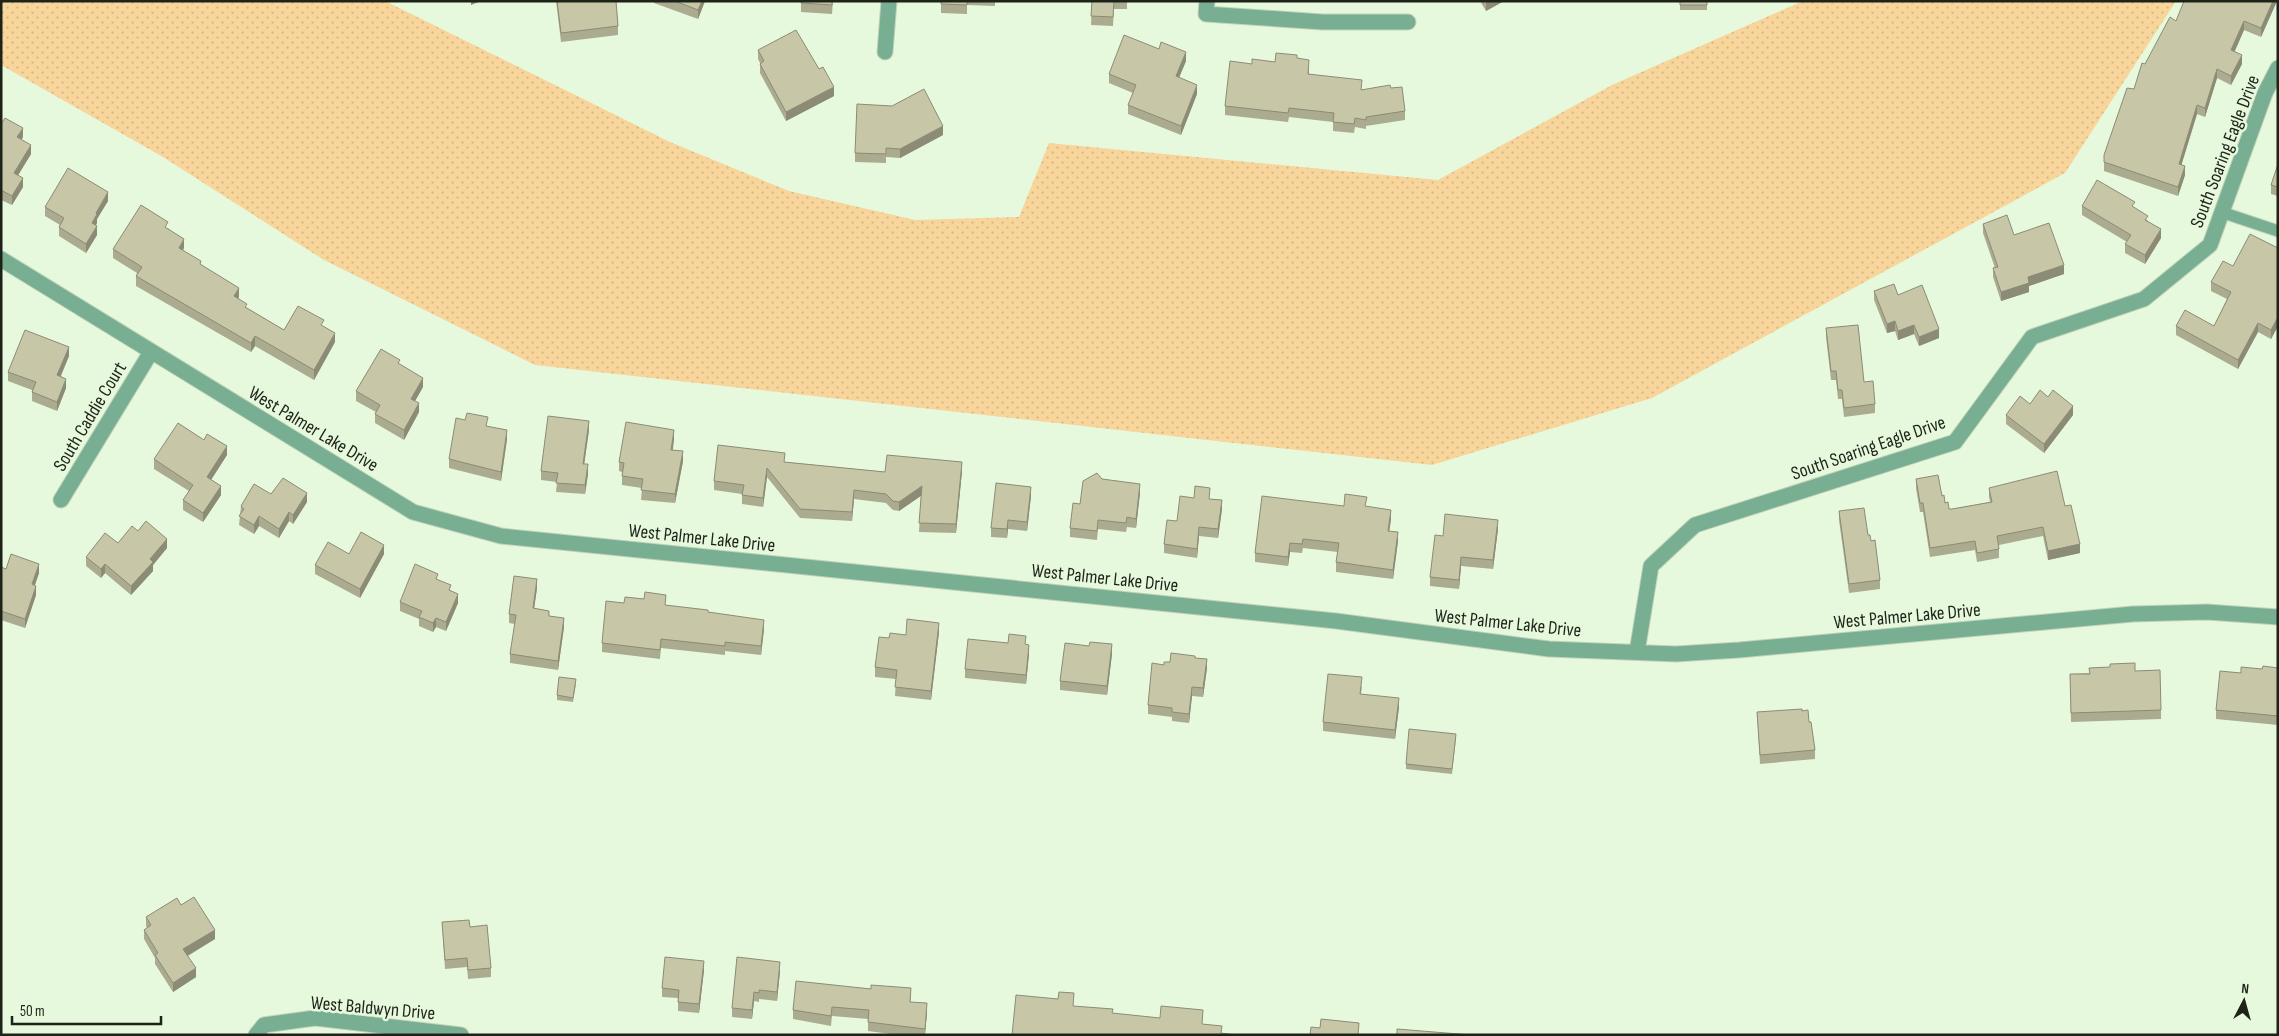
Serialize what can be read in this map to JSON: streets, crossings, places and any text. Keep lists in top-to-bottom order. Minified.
{"streets":{"street":["South Soaring Eagle Drive","South Caddie Court","West Palmer Lake Drive","West Baldwyn Drive"]},"crossings":[["South Soaring Eagle Drive","West Palmer Lake Drive"],["South Caddie Court","West Palmer Lake Drive"]],"scale_bar":"50 m","north":"top"}
